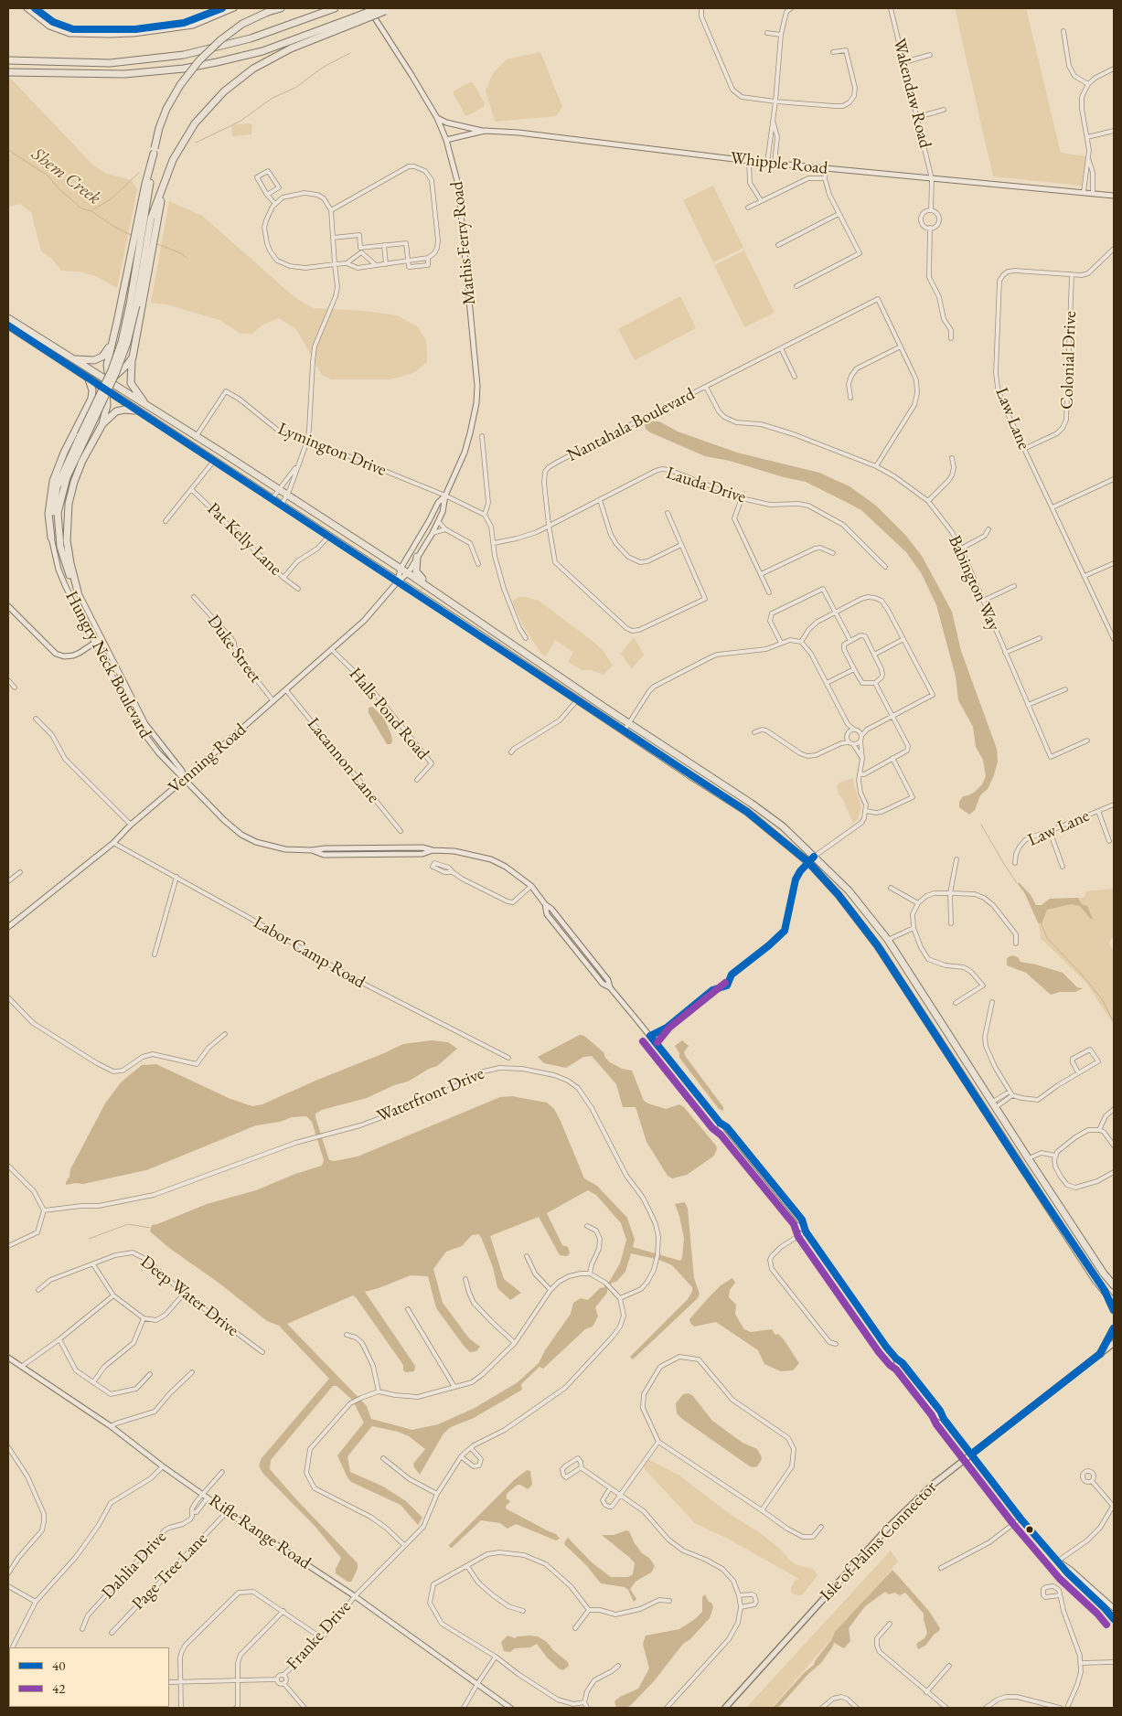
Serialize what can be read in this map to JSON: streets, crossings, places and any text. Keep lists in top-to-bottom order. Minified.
{"streets":{"main road":["Whipple Road","Mathis Ferry Road","Hungry Neck Boulevard","Venning Road","Rifle Range Road","Isle of Palms Connector"],"street":["Wakendaw Road","Colonial Drive","Law Lane","Nantahala Boulevard","Lymington Drive","Lauda Drive","Pat Kelly Lane","Babington Way","Duke Street","Halls Pond Road","Lacannon Lane","Labor Camp Road","Waterfront Drive","Deep Water Drive","Dahlia Drive","Page Tree Lane","Franke Drive"]},"crossings":[["Wakendaw Road","Whipple Road"],["Whipple Road","Mathis Ferry Road"],["Mathis Ferry Road","Lymington Drive"],["Mathis Ferry Road","Venning Road"],["Colonial Drive","Law Lane"],["Nantahala Boulevard","Lauda Drive"],["Nantahala Boulevard","Babington Way"],["Duke Street","Venning Road"],["Hungry Neck Boulevard","Venning Road"],["Hungry Neck Boulevard","Isle of Palms Connector"],["Halls Pond Road","Venning Road"],["Venning Road","Lacannon Lane"],["Venning Road","Labor Camp Road"],["Waterfront Drive","Franke Drive"],["Rifle Range Road","Dahlia Drive"],["Rifle Range Road","Page Tree Lane"],["Rifle Range Road","Franke Drive"]],"water":["Shem Creek"],"lines":["transit line 40","transit line 42"],"legend":["40","42"]}
